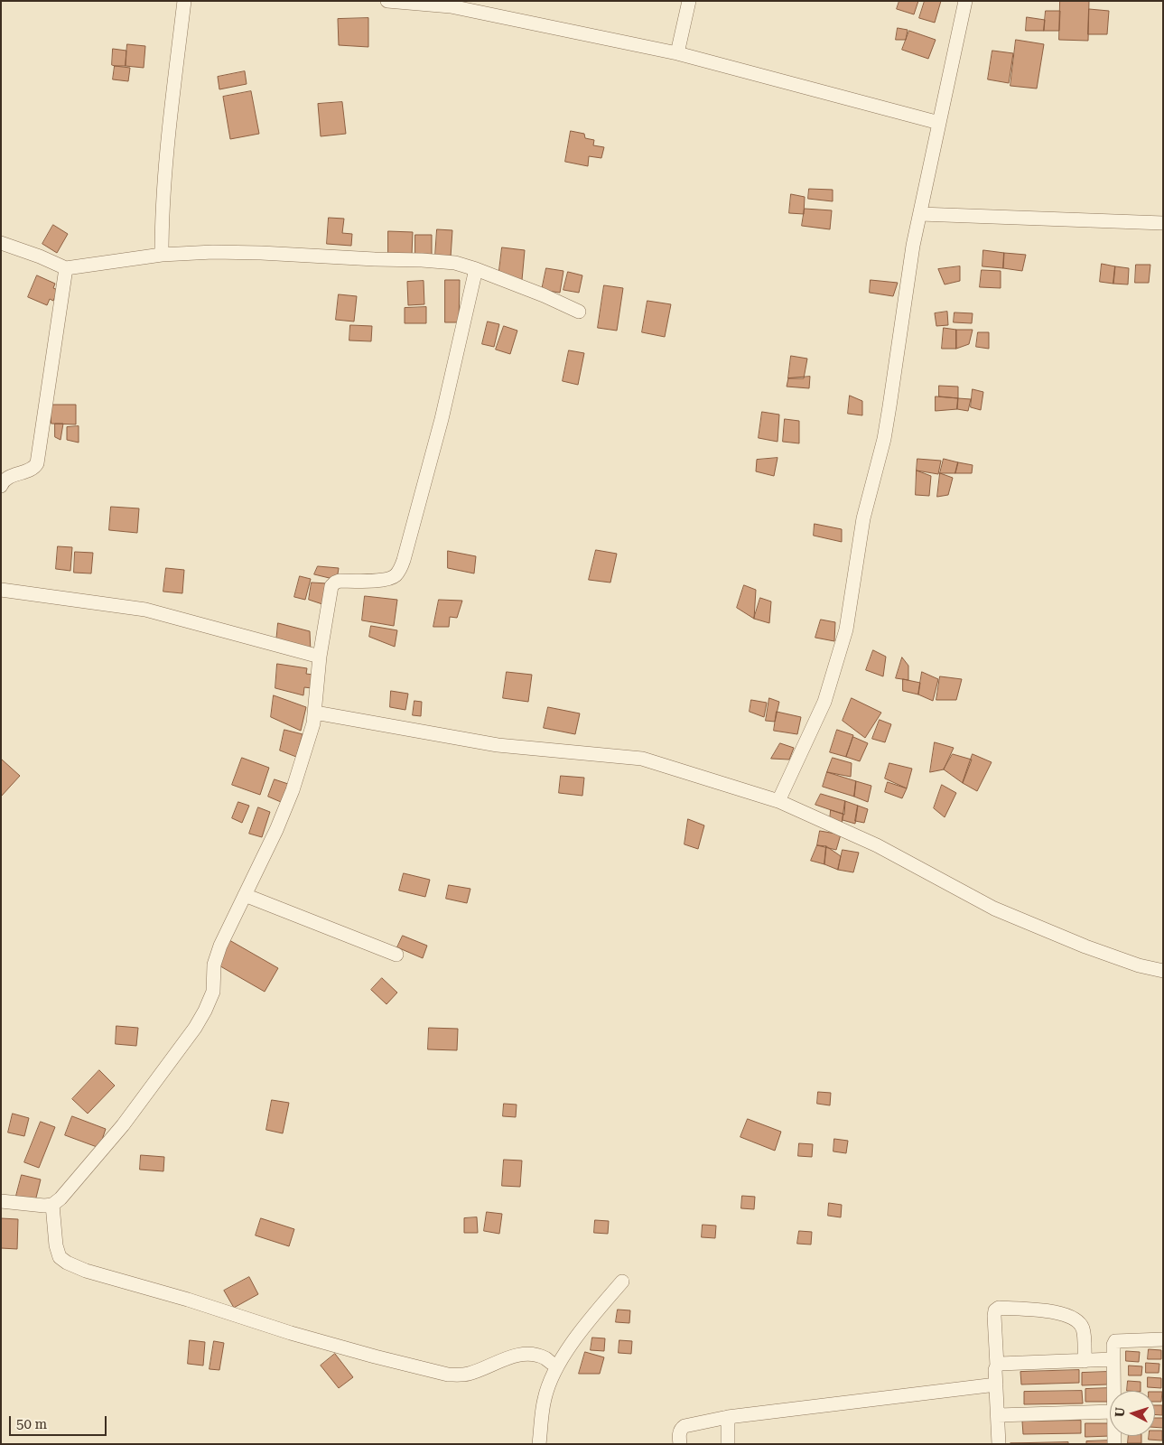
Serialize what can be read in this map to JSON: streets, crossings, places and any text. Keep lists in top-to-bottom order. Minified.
{"scale_bar":"50 m","north":"left"}
